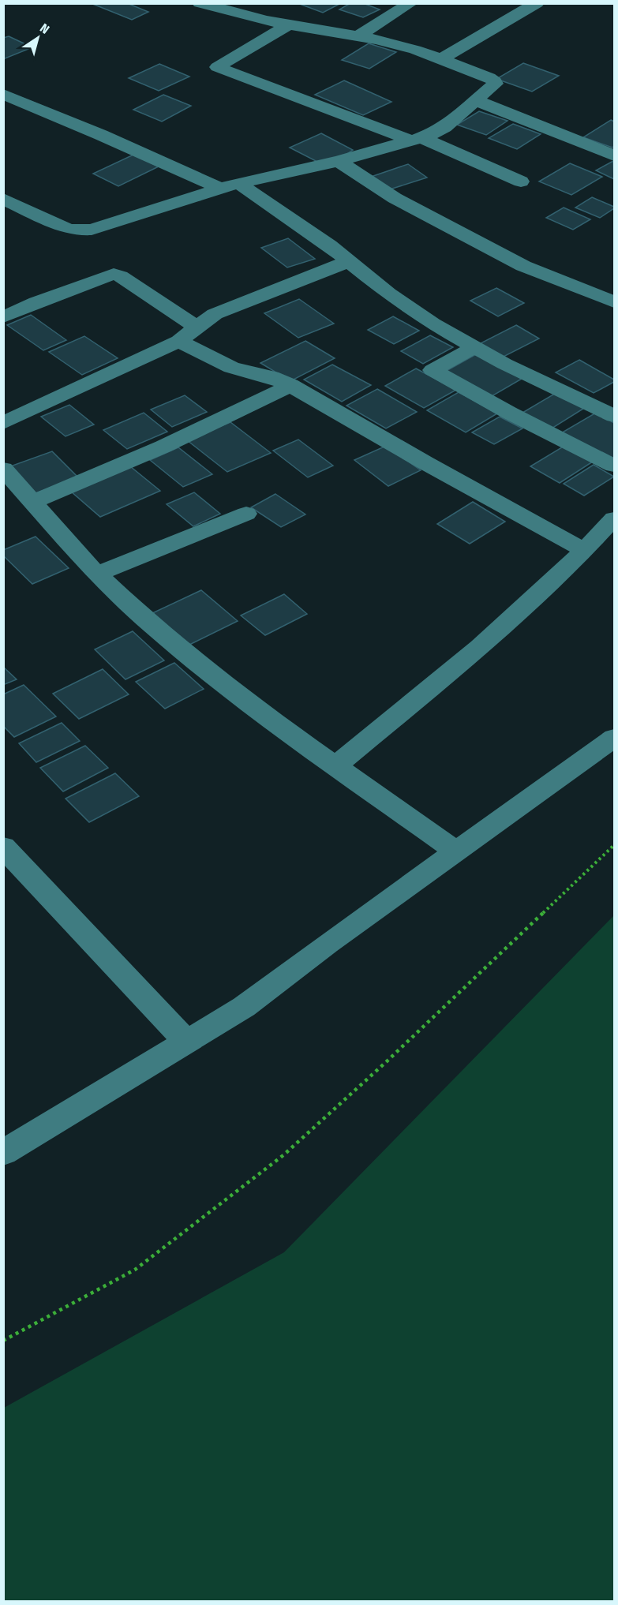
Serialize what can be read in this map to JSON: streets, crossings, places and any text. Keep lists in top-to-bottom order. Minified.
{"north":"top right"}
